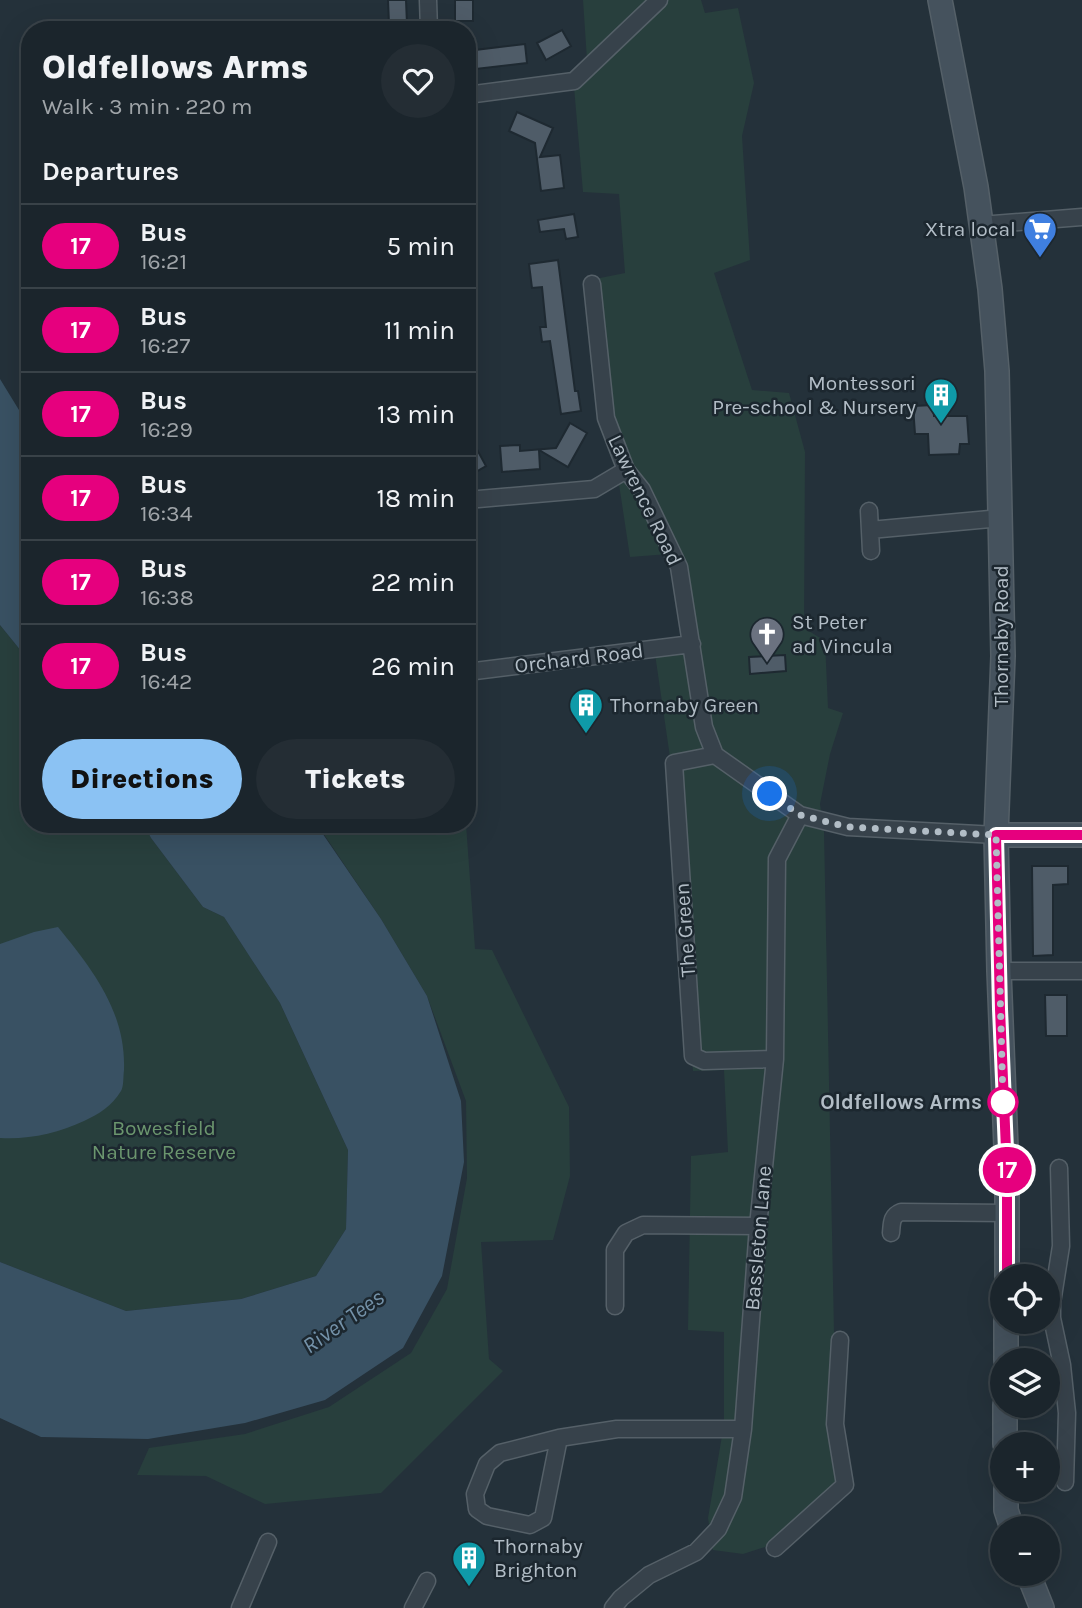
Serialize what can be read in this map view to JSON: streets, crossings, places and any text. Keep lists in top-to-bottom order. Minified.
{"streets":{"street":["Lawrence Road","Thornaby Road","Orchard Road","The Green","Bassleton Lane"]},"crossings":[["Lawrence Road","Orchard Road"],["Lawrence Road","The Green"],["The Green","Bassleton Lane"]],"water":["River Tees"],"parks":["Bowesfield Nature Reserve"],"places":{"supermarket":["Xtra local"],"building":["Montessori Pre-school & Nursery","Thornaby Green","Thornaby Brighton"],"church":["St Peter ad Vincula"],"other":["Oldfellows Arms"]},"lines":["bus line 17"],"page":{"on_map":"17","heading":[["Oldfellows Arms","Walk · 3 min · 220 m"],"Departures"],"list":[{"mark":"17","name":"Bus","note":"16:21","value":"5 min"},{"mark":"17","name":"Bus","note":"16:27","value":"11 min"},{"mark":"17","name":"Bus","note":"16:29","value":"13 min"},{"mark":"17","name":"Bus","note":"16:34","value":"18 min"},{"mark":"17","name":"Bus","note":"16:38","value":"22 min"},{"mark":"17","name":"Bus","note":"16:42","value":"26 min"}],"buttons":["Directions","Tickets"],"map_buttons":["+","−"]}}
